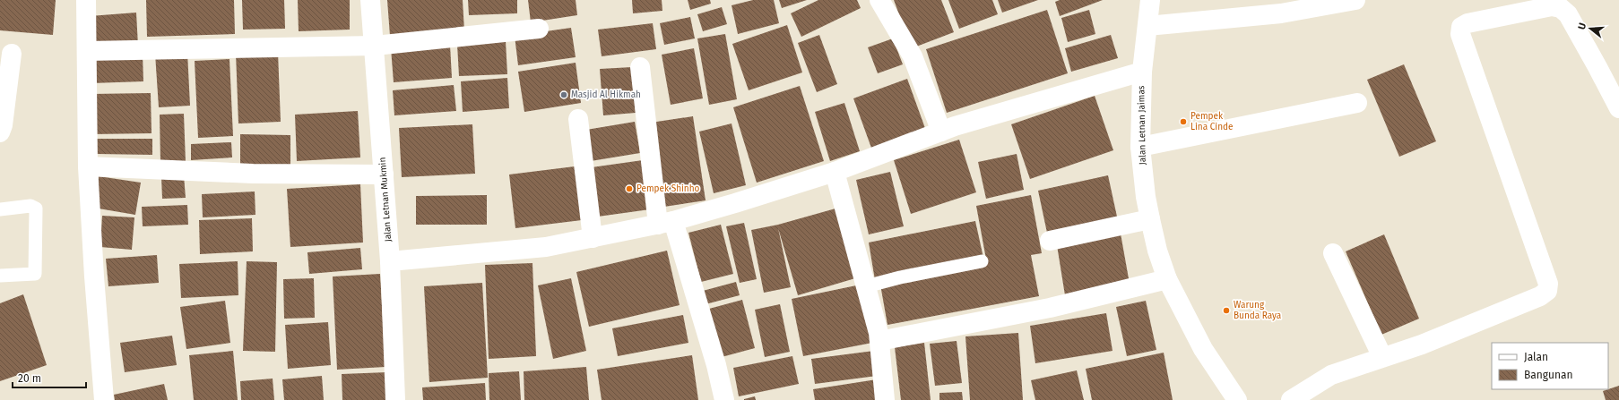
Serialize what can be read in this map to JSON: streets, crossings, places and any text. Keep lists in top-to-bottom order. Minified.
{"streets":{"street":["Jalan Letnan Jaimas","Jalan Letnan Mukmin"]},"places":["Masjid Al Hikmah","Pempek Lina Cinde","Pempek Shinho","Warung Bunda Raya"],"legend":["Jalan","Bangunan"],"scale_bar":"20 m","north":"left"}
